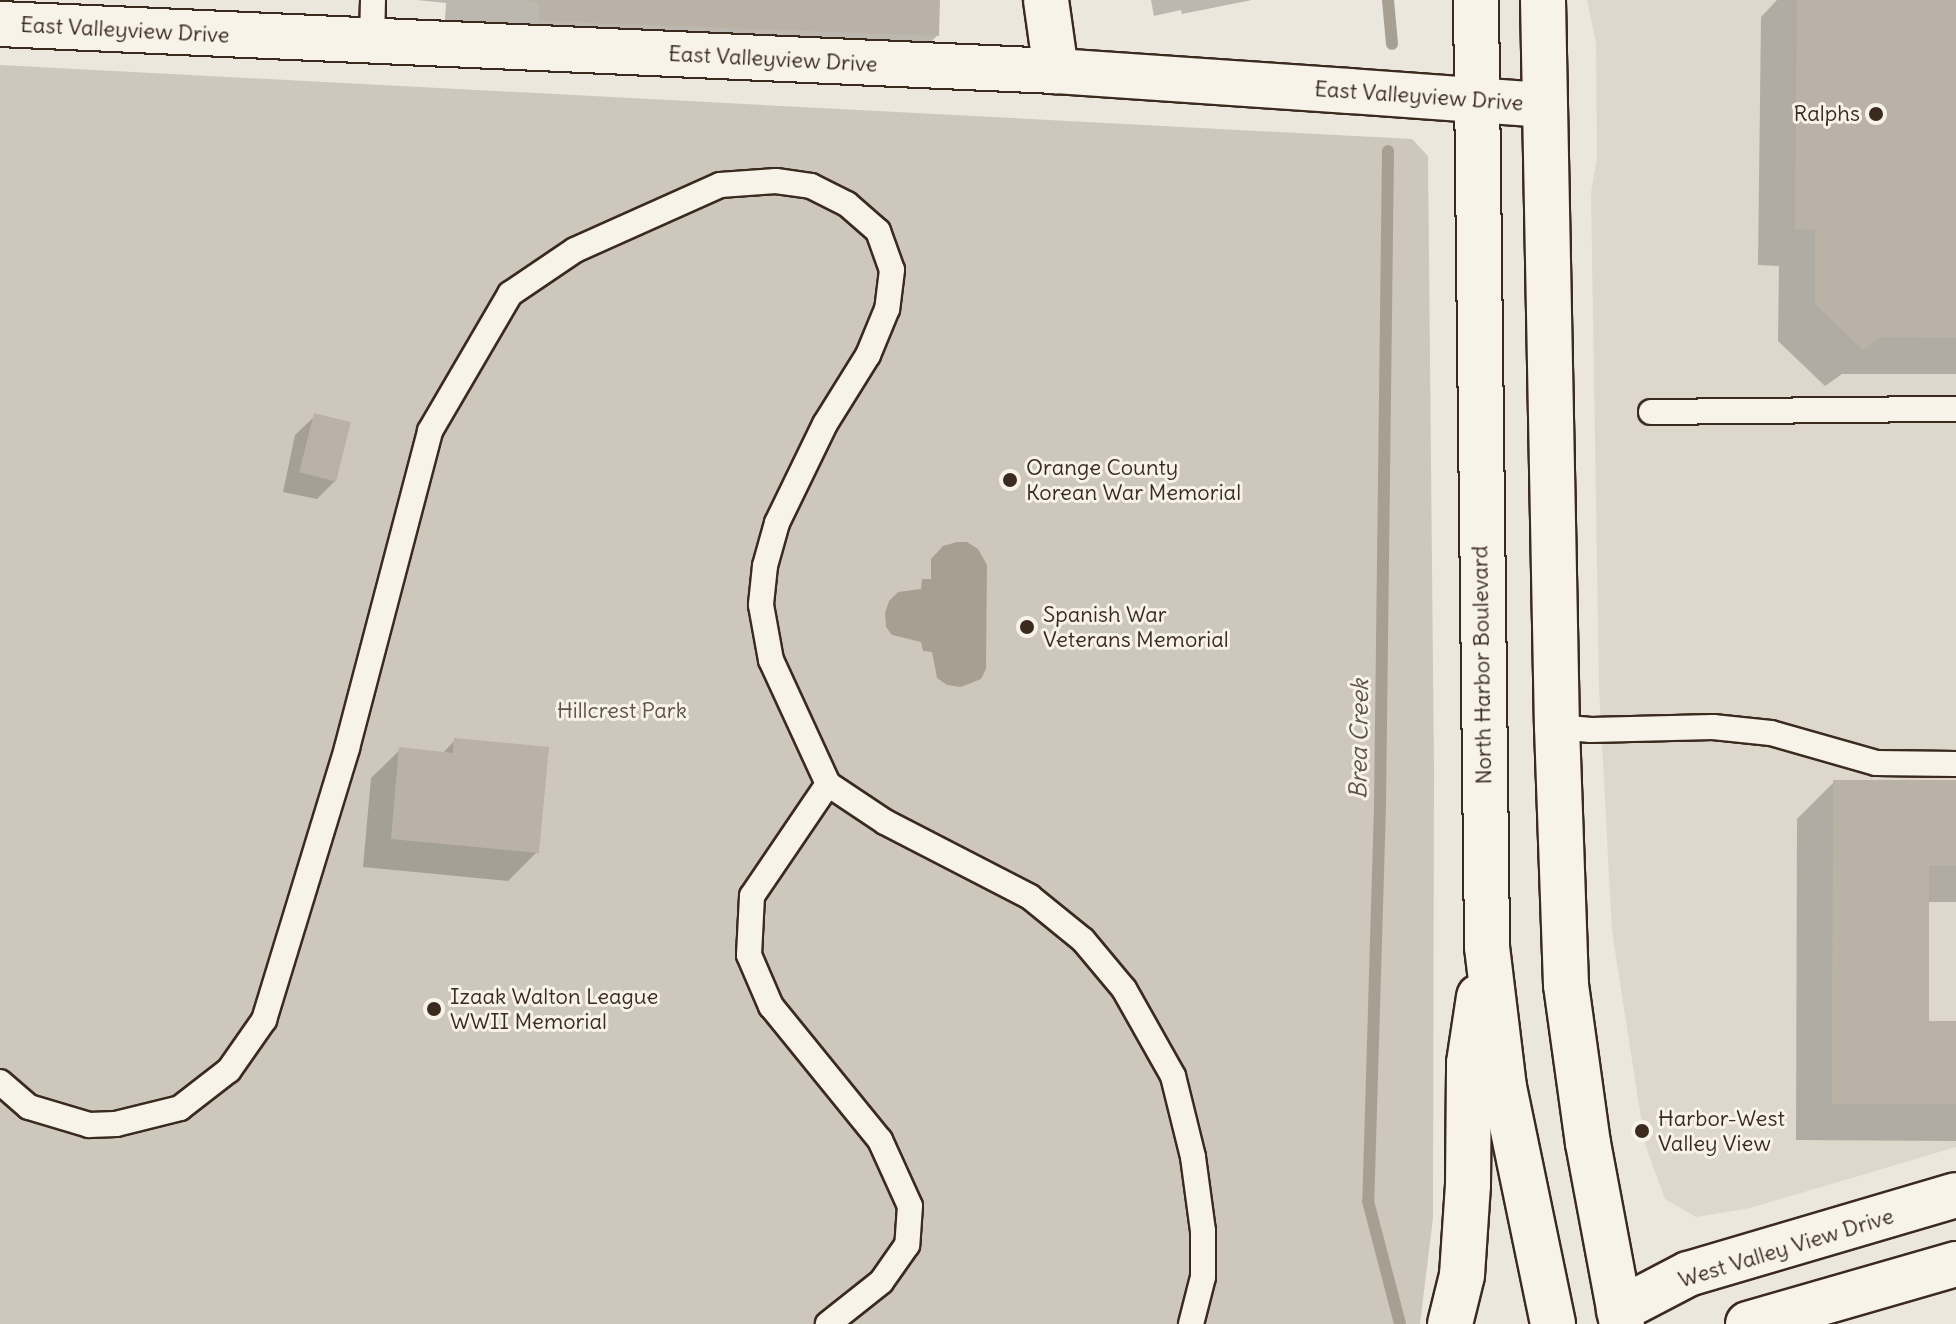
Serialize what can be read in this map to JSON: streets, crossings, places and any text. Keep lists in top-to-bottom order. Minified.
{"streets":{"main road":["East Valleyview Drive","North Harbor Boulevard","West Valley View Drive"]},"crossings":[["East Valleyview Drive","North Harbor Boulevard"]],"water":["Brea Creek"],"parks":["Hillcrest Park"],"places":["Ralphs","Orange County Korean War Memorial","Spanish War Veterans Memorial","Izaak Walton League WWII Memorial","Harbor-West Valley View"]}
